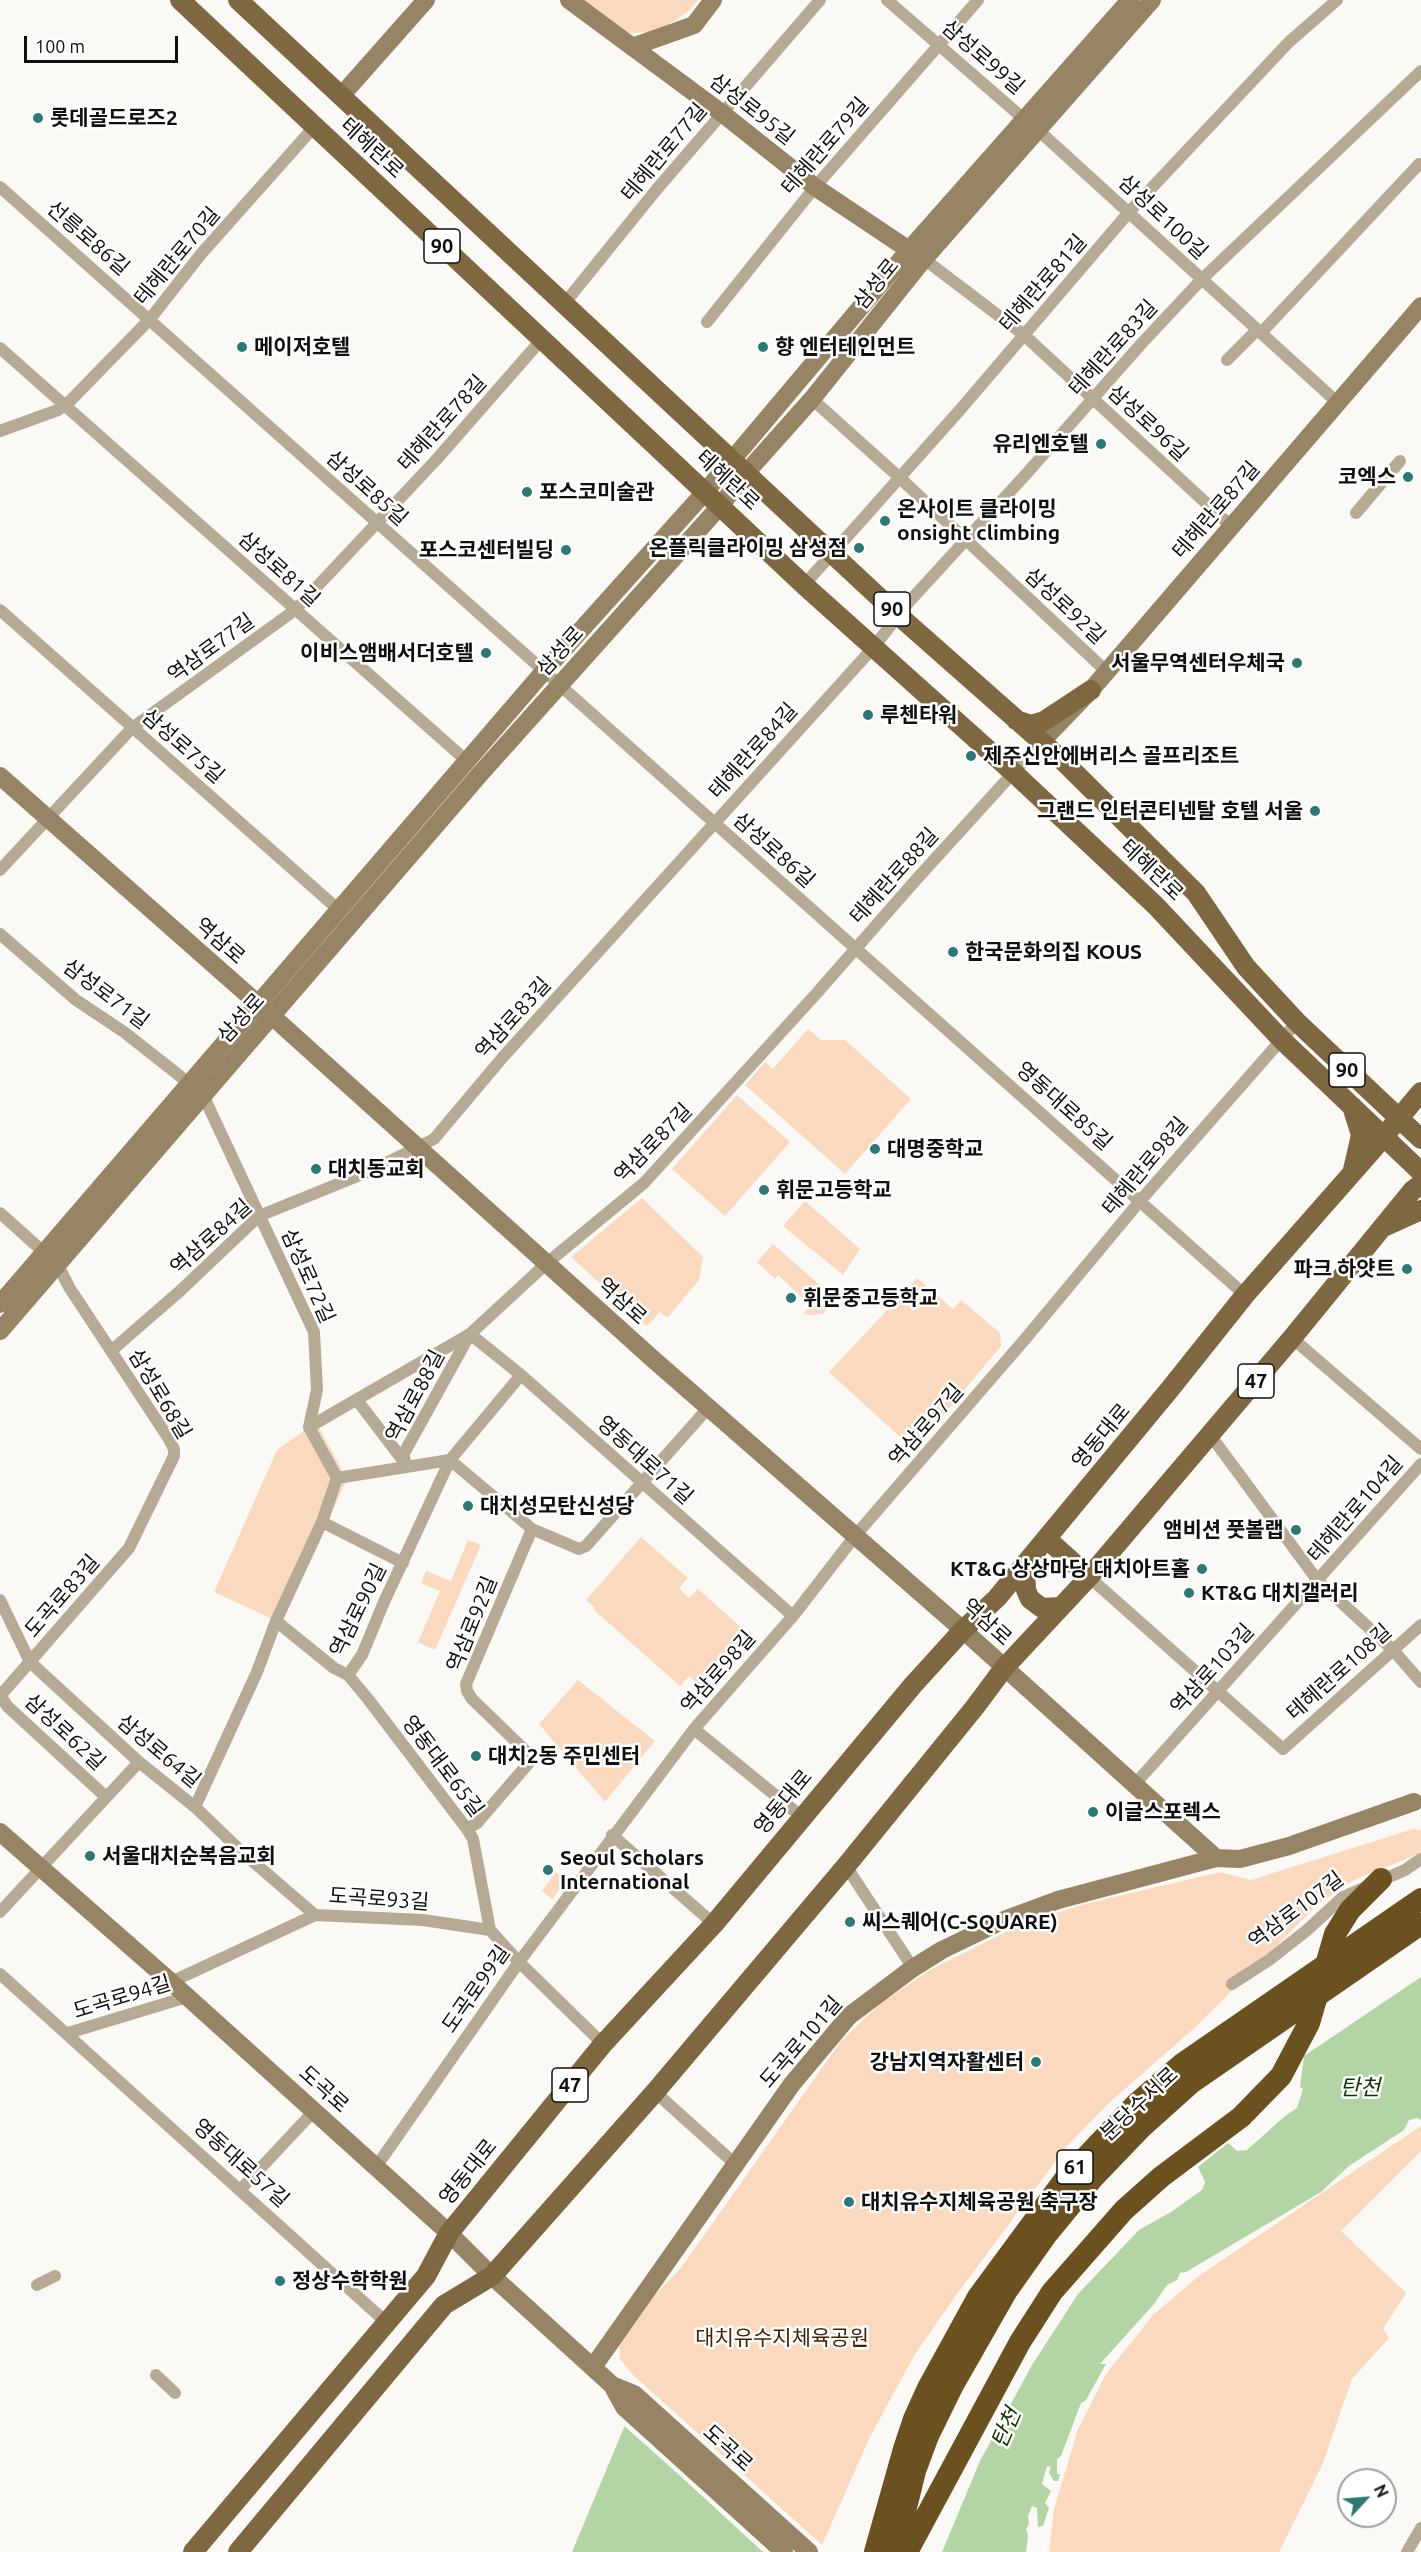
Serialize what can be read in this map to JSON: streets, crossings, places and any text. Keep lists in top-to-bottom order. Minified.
{"streets":{"highway":["분당수서로","61"],"main road":["삼성로95길","테헤란로","90","삼성로","테헤란로87길","역삼로","47","영동대로","도곡로101길","도곡로"],"street":["삼성로99길","테헤란로79길","테헤란로77길","삼성로100길","선릉로86길","테헤란로70길","테헤란로81길","테헤란로83길","테헤란로78길","삼성로96길","삼성로85길","삼성로81길","삼성로92길","역삼로77길","삼성로75길","테헤란로84길","삼성로86길","테헤란로88길","삼성로71길","역삼로83길","영동대로85길","역삼로87길","테헤란로98길","역삼로84길","삼성로72길","삼성로68길","역삼로88길","역삼로97길","영동대로71길","테헤란로104길","도곡로83길","역삼로90길","역삼로92길","역삼로103길","역삼로98길","테헤란로108길","삼성로62길","삼성로64길","영동대로65길","도곡로93길","역삼로107길","도곡로99길","도곡로94길","영동대로57길"]},"crossings":[["삼성로99길","테헤란로79길"],["삼성로99길","삼성로100길"],["삼성로99길","삼성로"],["삼성로95길","테헤란로79길"],["삼성로95길","테헤란로77길"],["삼성로95길","삼성로"],["삼성로95길","삼성로96길"],["테헤란로","테헤란로77길"],["테헤란로","테헤란로70길"],["테헤란로","테헤란로81길"],["테헤란로","삼성로"],["테헤란로","테헤란로83길"],["테헤란로","테헤란로78길"],["테헤란로","테헤란로87길"],["테헤란로","테헤란로84길"],["테헤란로","테헤란로88길"],["테헤란로","테헤란로98길"],["테헤란로","영동대로"],["삼성로100길","테헤란로81길"],["삼성로100길","삼성로"],["삼성로100길","테헤란로83길"],["삼성로100길","테헤란로87길"],["선릉로86길","테헤란로70길"],["선릉로86길","삼성로85길"],["테헤란로70길","삼성로85길"],["테헤란로70길","삼성로81길"],["테헤란로81길","삼성로96길"],["테헤란로81길","삼성로92길"],["삼성로","삼성로96길"],["삼성로","삼성로85길"],["삼성로","삼성로81길"],["삼성로","삼성로92길"],["삼성로","삼성로75길"],["삼성로","삼성로86길"],["삼성로","역삼로"],["삼성로","삼성로71길"],["삼성로","삼성로72길"],["삼성로","삼성로68길"],["테헤란로83길","삼성로96길"],["테헤란로83길","삼성로92길"],["테헤란로83길","테헤란로84길"],["테헤란로78길","삼성로85길"],["테헤란로78길","삼성로81길"],["테헤란로78길","역삼로77길"],["삼성로96길","테헤란로87길"],["삼성로85길","삼성로86길"],["테헤란로87길","삼성로92길"],["테헤란로87길","테헤란로88길"],["삼성로81길","역삼로77길"],["역삼로77길","삼성로75길"],["역삼로77길","역삼로"],["테헤란로84길","삼성로86길"],["테헤란로84길","역삼로83길"],["삼성로86길","테헤란로88길"],["삼성로86길","영동대로85길"],["테헤란로88길","영동대로85길"],["테헤란로88길","역삼로87길"],["역삼로","역삼로83길"],["역삼로","역삼로87길"],["역삼로","역삼로84길"],["역삼로","47"],["역삼로","역삼로88길"],["역삼로","역삼로97길"],["역삼로","영동대로"],["역삼로","역삼로103길"],["역삼로","역삼로98길"],["역삼로","도곡로101길"],["삼성로71길","삼성로72길"],["역삼로83길","역삼로84길"],["영동대로85길","테헤란로98길"],["영동대로85길","영동대로"],["역삼로87길","역삼로88길"],["테헤란로98길","역삼로97길"],["역삼로84길","삼성로72길"],["역삼로84길","삼성로68길"],["삼성로72길","역삼로88길"],["47","도곡로"],["삼성로68길","도곡로83길"],["역삼로88길","영동대로71길"],["역삼로97길","역삼로98길"],["영동대로","영동대로65길"],["영동대로","도곡로"],["영동대로","영동대로57길"],["영동대로71길","역삼로90길"],["영동대로71길","역삼로98길"],["테헤란로104길","역삼로103길"],["도곡로83길","삼성로62길"],["도곡로83길","삼성로64길"],["역삼로90길","영동대로65길"],["역삼로92길","영동대로65길"],["역삼로103길","테헤란로108길"],["역삼로98길","도곡로99길"],["삼성로64길","도곡로93길"],["영동대로65길","도곡로93길"],["영동대로65길","도곡로99길"],["도곡로93길","도곡로"],["도곡로99길","도곡로"],["도곡로94길","도곡로"],["도곡로94길","영동대로57길"],["도곡로101길","도곡로"]],"water":["탄천"],"parks":["대치유수지체육공원"],"places":["롯데골드로즈2","메이저호텔","향 엔터테인먼트","유리엔호텔","코엑스","포스코미술관","온사이트 클라이밍 onsight climbing","온플릭클라이밍 삼성점","포스코센터빌딩","이비스앰배서더호텔","서울무역센터우체국","루첸타워","제주신안에버리스 골프리조트","그랜드 인터콘티넨탈 호텔 서울","한국문화의집 KOUS","대명중학교","대치동교회","휘문고등학교","파크 하얏트","휘문중고등학교","대치성모탄신성당","앰비션 풋볼랩","KT&G 상상마당 대치아트홀","KT&G 대치갤러리","대치2동 주민센터","이글스포렉스","서울대치순복음교회","Seoul Scholars International","씨스퀘어(C-SQUARE)","강남지역자활센터","대치유수지체육공원 축구장","정상수학학원"],"scale_bar":"100 m","north":"top right"}
